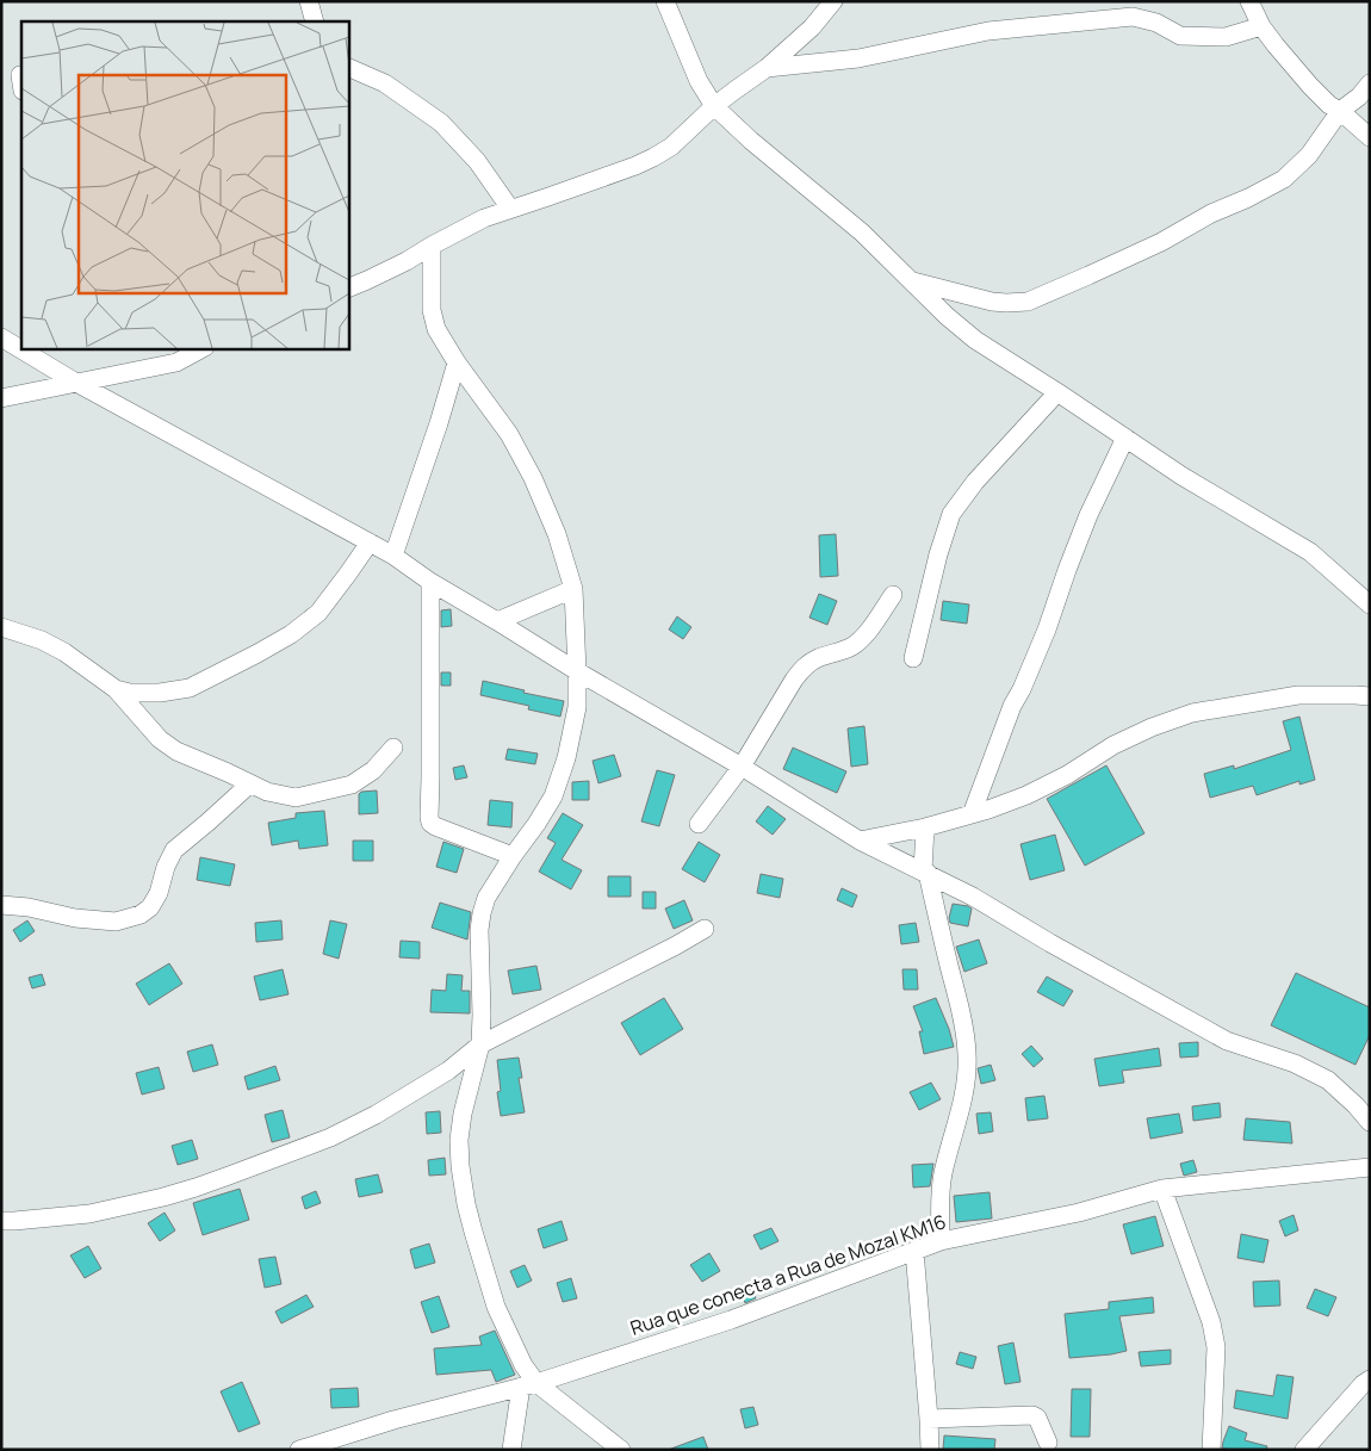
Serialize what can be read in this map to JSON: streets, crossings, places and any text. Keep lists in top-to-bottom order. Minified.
{"streets":{"street":["Rua que conecta a Rua de Mozal KM16"]}}
